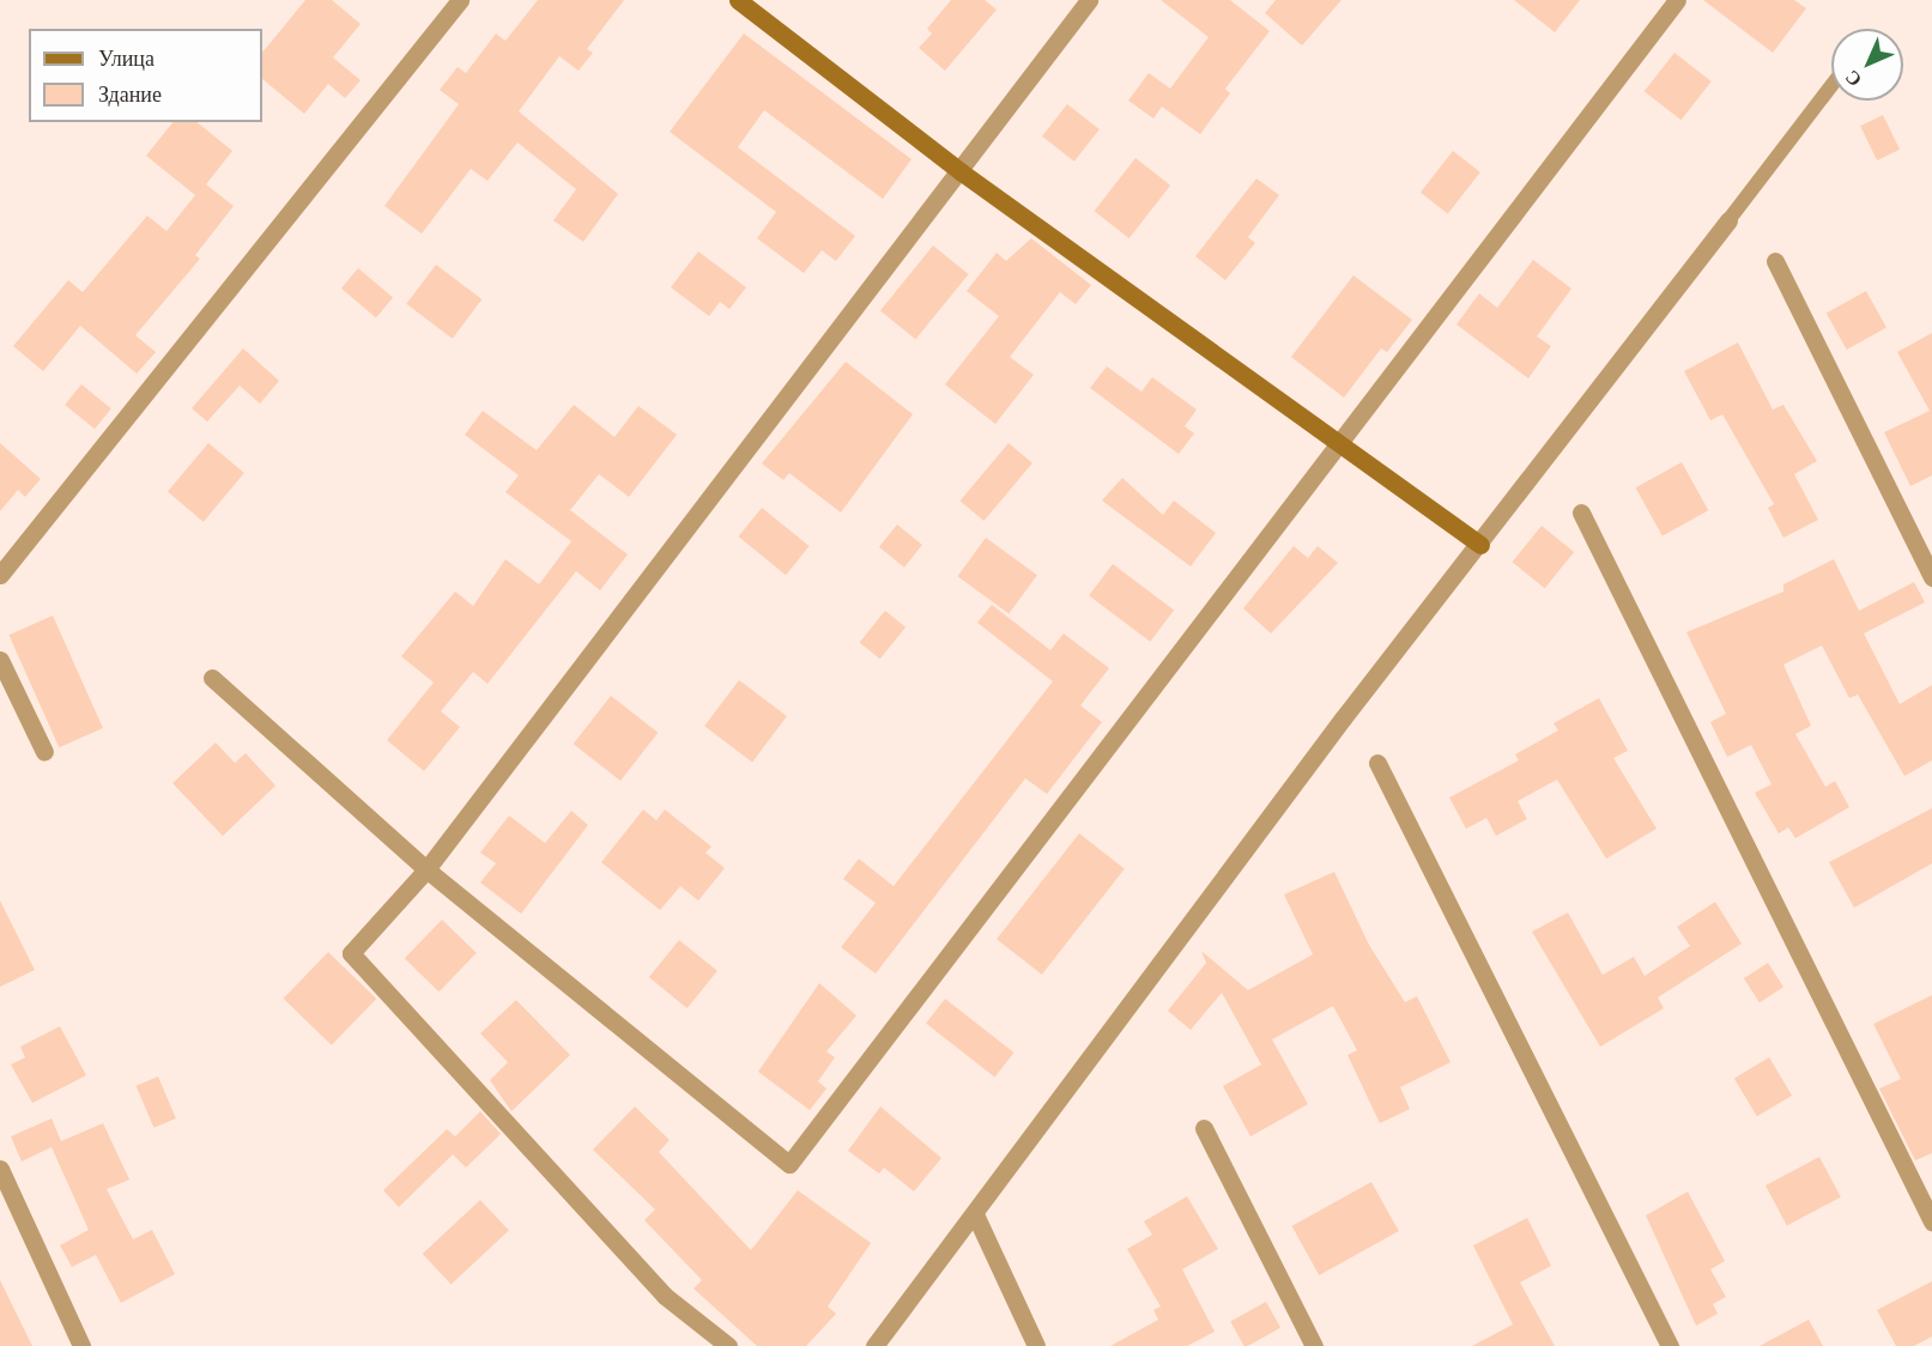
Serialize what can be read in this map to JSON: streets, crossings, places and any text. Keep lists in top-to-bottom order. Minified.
{"legend":["Улица","Здание"],"north":"bottom left"}
